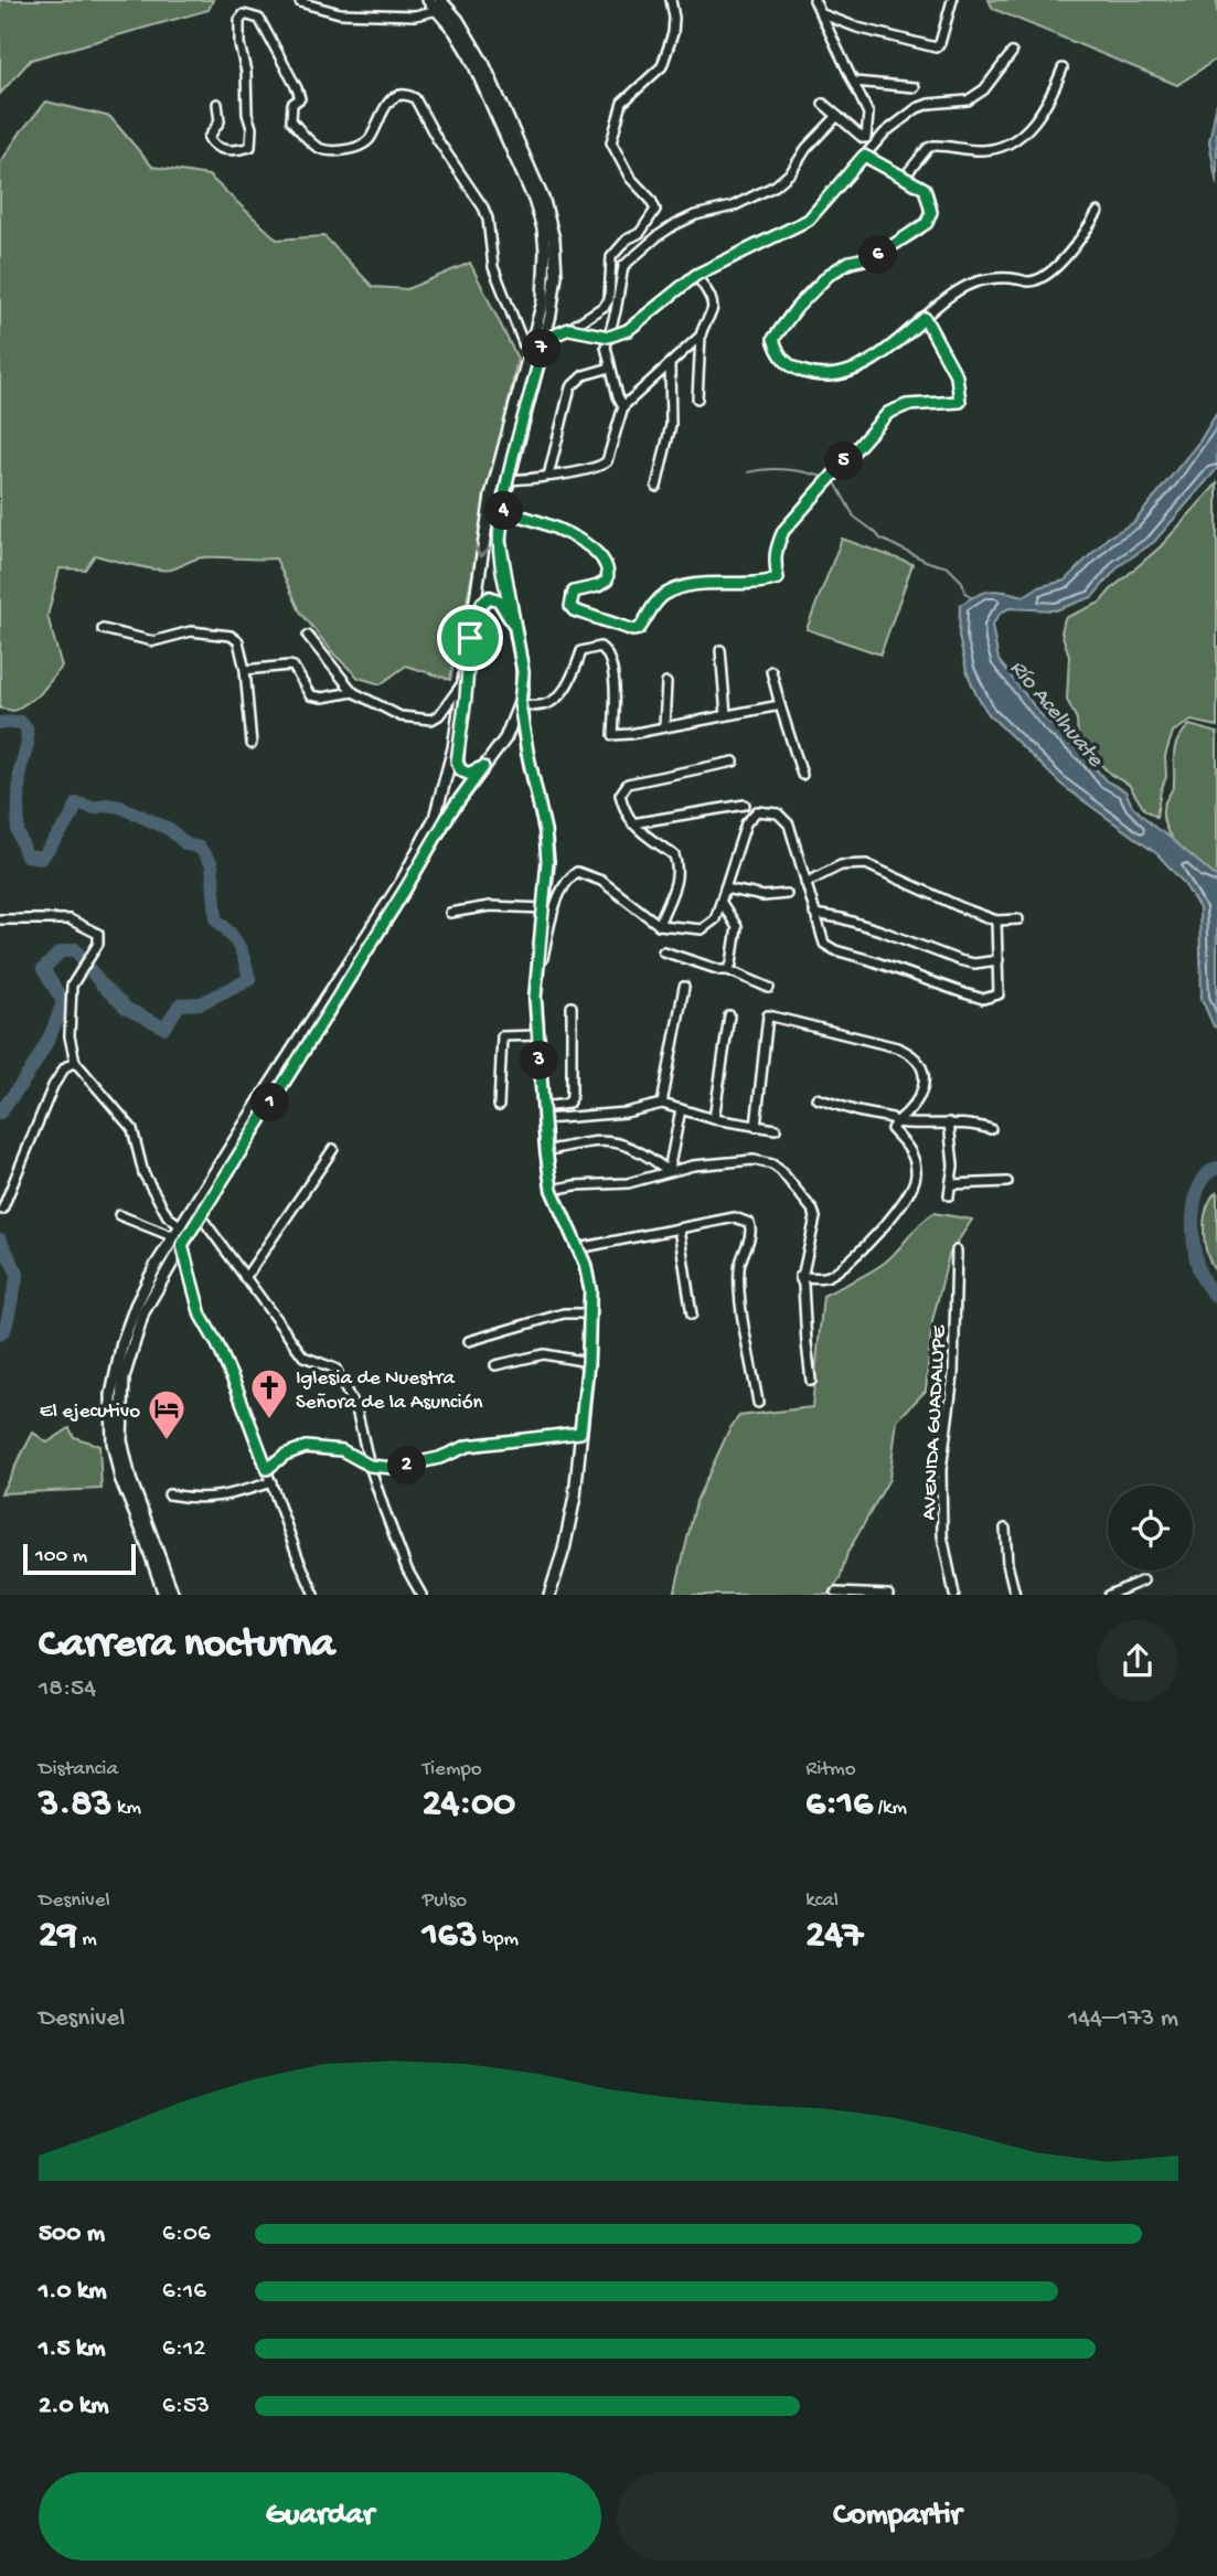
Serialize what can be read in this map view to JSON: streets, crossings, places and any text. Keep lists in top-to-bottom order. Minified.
{"streets":{"street":["AVENIDA GUADALUPE"]},"water":["Río Acelhuate"],"places":{"church":["Iglesia de Nuestra Señora de la Asunción"],"hotel":["El ejecutivo"]},"scale_bar":"100 m","page":{"pins":["6","7","5","4","3","1","2"],"scale":"100 m","heading":["Carrera nocturna","18:54"],"stats":[["Distancia","3.83 km"],["Tiempo","24:00"],["Ritmo","6:16 /km"],["Desnivel","29 m"],["Pulso","163 bpm"],["kcal","247"]],"chart":["Desnivel","144–173 m"],"list":[{"name":"500 m","note":"6:06"},{"name":"1.0 km","note":"6:16"},{"name":"1.5 km","note":"6:12"},{"name":"2.0 km","note":"6:53"}],"buttons":["Guardar","Compartir"]}}
